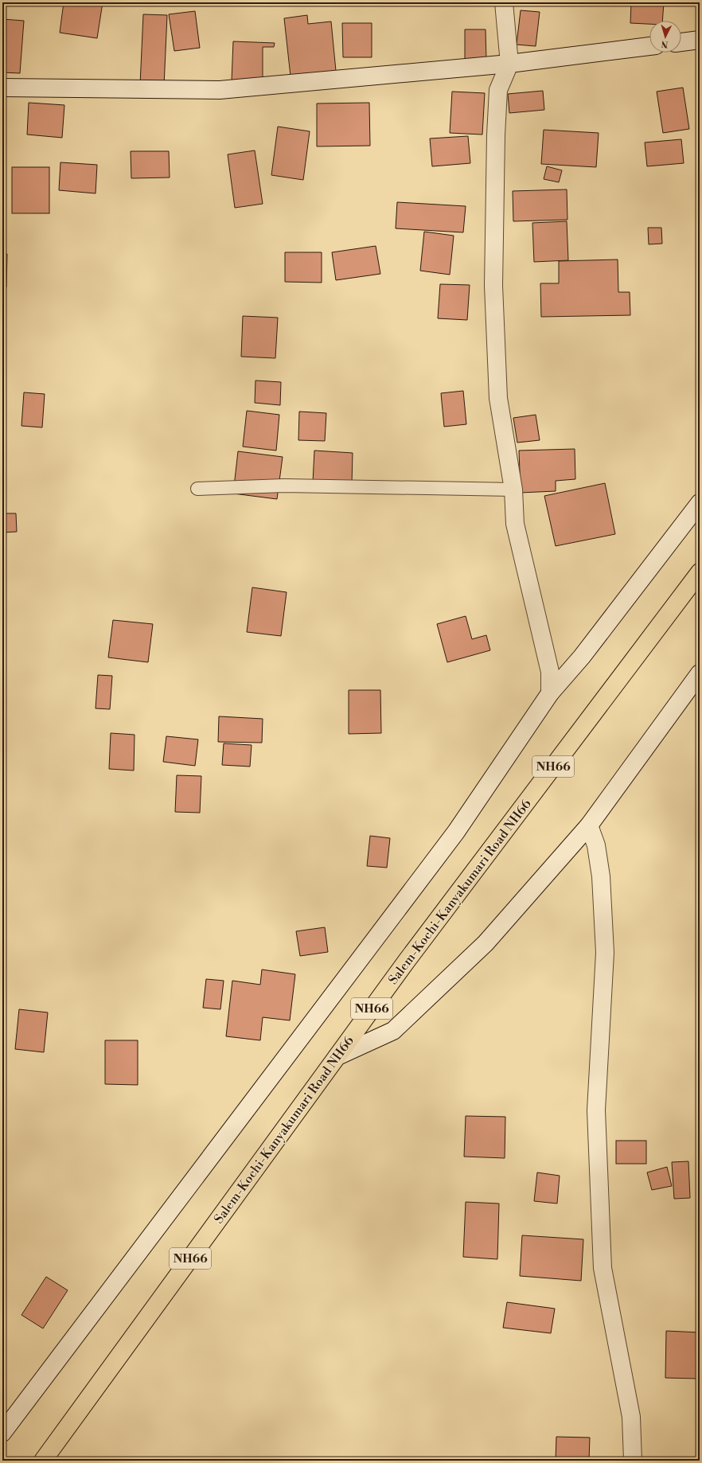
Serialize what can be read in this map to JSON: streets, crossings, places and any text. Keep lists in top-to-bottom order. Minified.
{"streets":{"highway":["NH66","Salem-Kochi-Kanyakumari Road NH66"]},"north":"bottom"}
